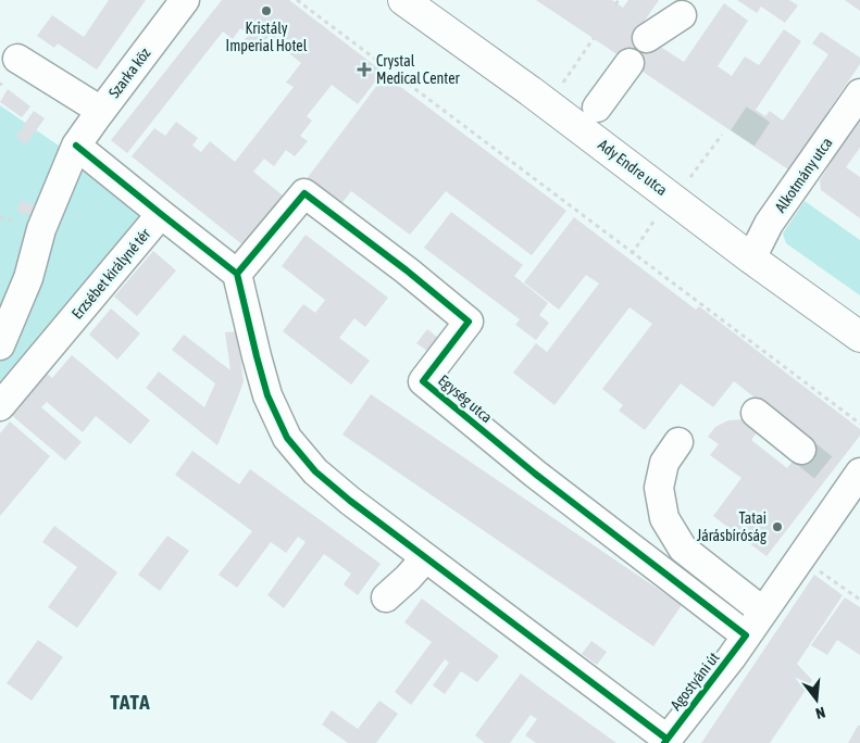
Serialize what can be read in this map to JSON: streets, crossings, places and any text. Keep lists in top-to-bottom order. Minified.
{"streets":{"main road":["Ady Endre utca"],"street":["Szarka köz","Alkotmány utca","Erzsébet királyné tér","Egység utca","Agostyáni út"]},"crossings":[["Szarka köz","Erzsébet királyné tér"],["Ady Endre utca","Alkotmány utca"],["Egység utca","Agostyáni út"]],"districts":["TATA"],"places":{"other":["Kristály Imperial Hotel","Tatai Járásbíróság"],"health":["Crystal Medical Center"]},"north":"bottom"}
